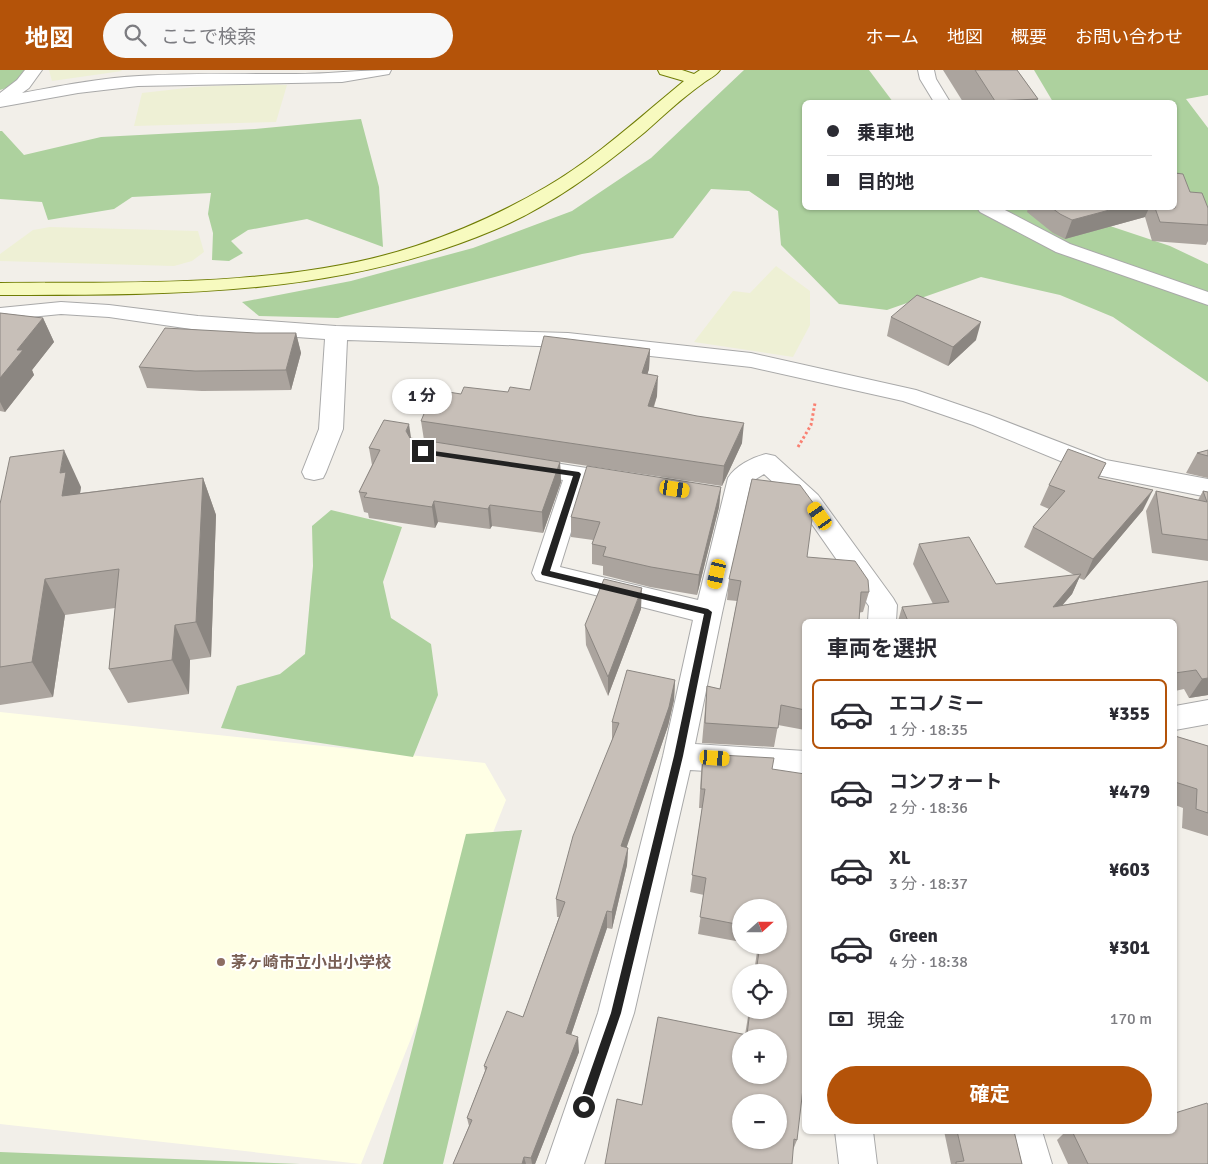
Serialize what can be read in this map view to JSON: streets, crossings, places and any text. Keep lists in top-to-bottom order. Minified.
{"places":["茅ヶ崎市立小出小学校"],"north":"right","page":{"header":"地図","search":"ここで検索","nav":["ホーム","地図","概要","お問い合わせ"],"banner":["乗車地","目的地"],"bubble":"1 分","heading":"車両を選択","list":[{"name":"エコノミー","note":"1 分 · 18:35","value":"¥355"},{"name":"コンフォート","note":"2 分 · 18:36","value":"¥479"},{"name":"XL","note":"3 分 · 18:37","value":"¥603"},{"name":"Green","note":"4 分 · 18:38","value":"¥301"}],"map_buttons":["+","−"],"pay":["現金","170 m"],"buttons":"確定"}}
